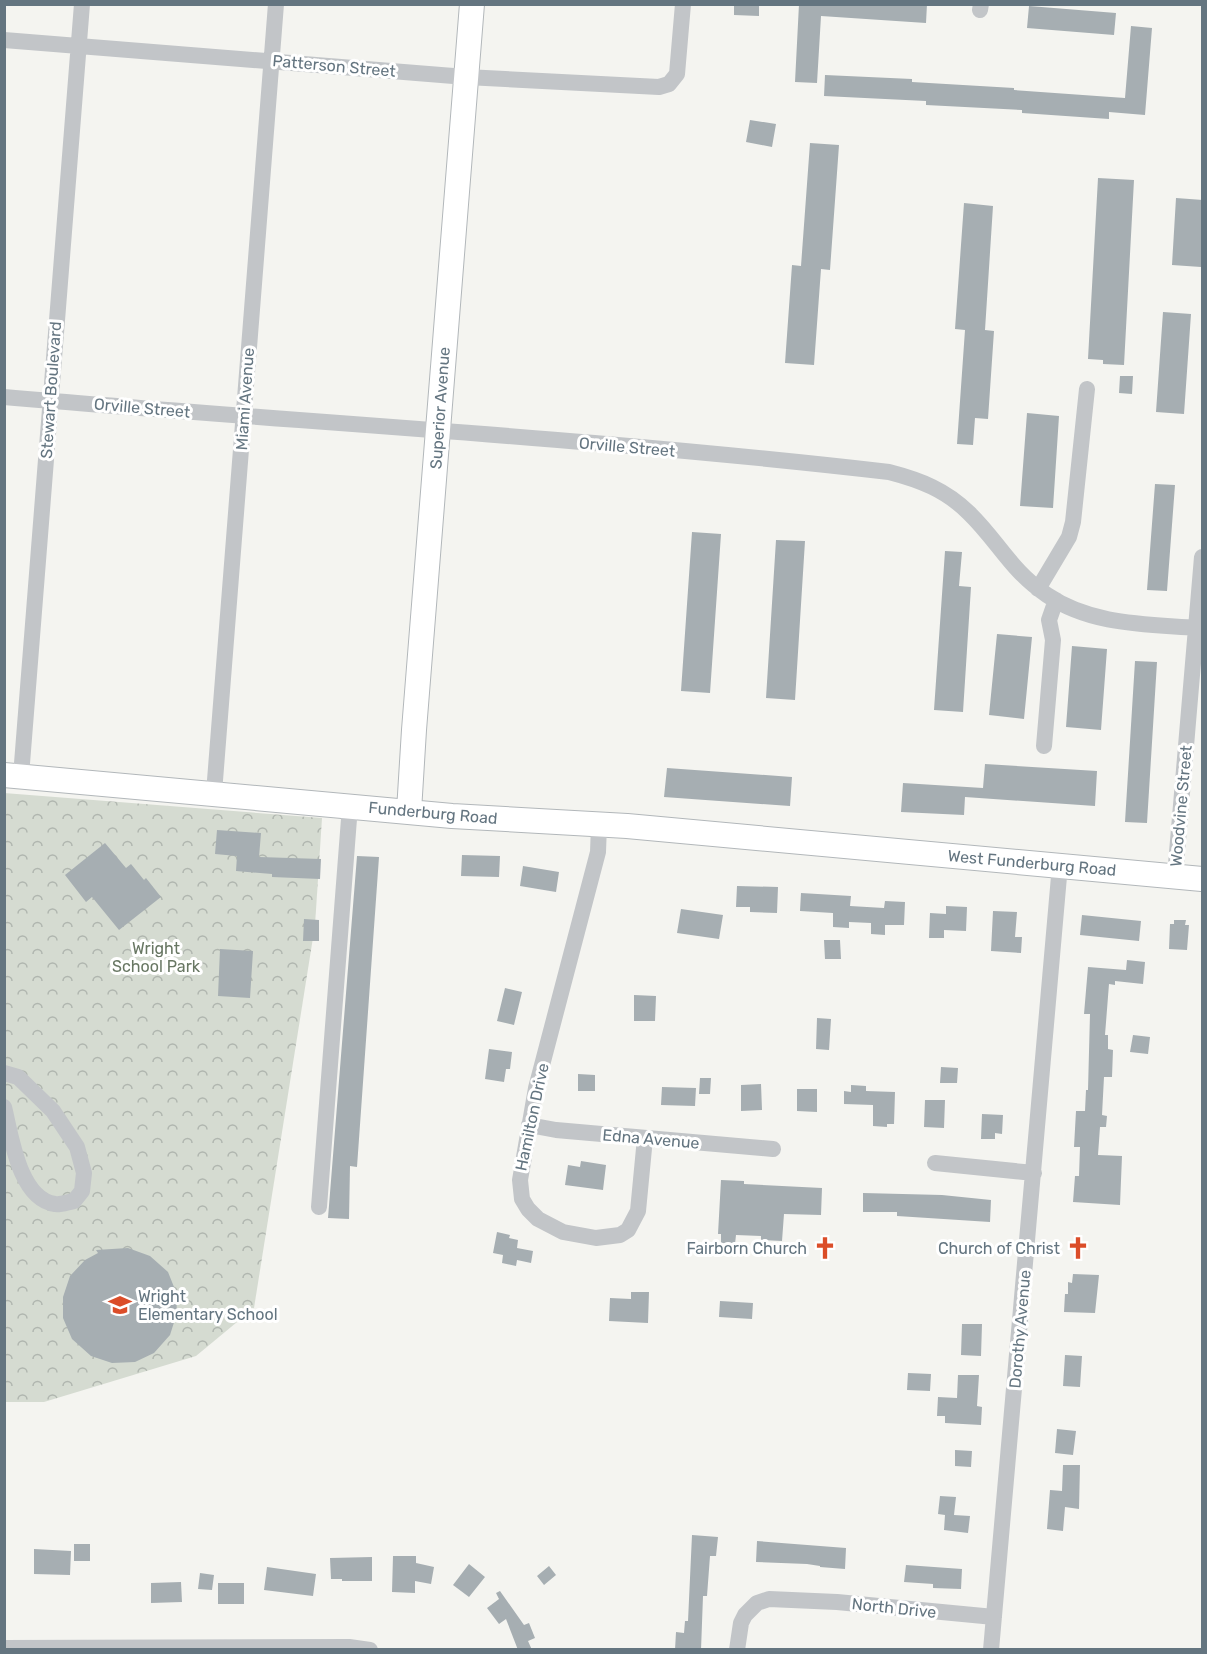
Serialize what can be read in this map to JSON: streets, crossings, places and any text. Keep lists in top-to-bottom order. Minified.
{"streets":{"street":["Patterson Street","Stewart Boulevard","Miami Avenue","Orville Street","Superior Avenue","Woodvine Street","Funderburg Road","West Funderburg Road","Hamilton Drive","Edna Avenue","Dorothy Avenue","North Drive"]},"crossings":[["Patterson Street","Stewart Boulevard"],["Patterson Street","Miami Avenue"],["Patterson Street","Superior Avenue"],["Stewart Boulevard","Orville Street"],["Stewart Boulevard","Funderburg Road"],["Miami Avenue","Orville Street"],["Miami Avenue","Funderburg Road"],["Orville Street","Superior Avenue"],["Orville Street","Woodvine Street"],["Superior Avenue","Funderburg Road"],["Woodvine Street","West Funderburg Road"],["Funderburg Road","West Funderburg Road"],["Funderburg Road","Hamilton Drive"],["West Funderburg Road","Dorothy Avenue"],["Hamilton Drive","Edna Avenue"],["Dorothy Avenue","North Drive"]],"parks":["Wright School Park"],"places":{"church":["Fairborn Church","Church of Christ"],"school or university":["Wright Elementary School"]}}
